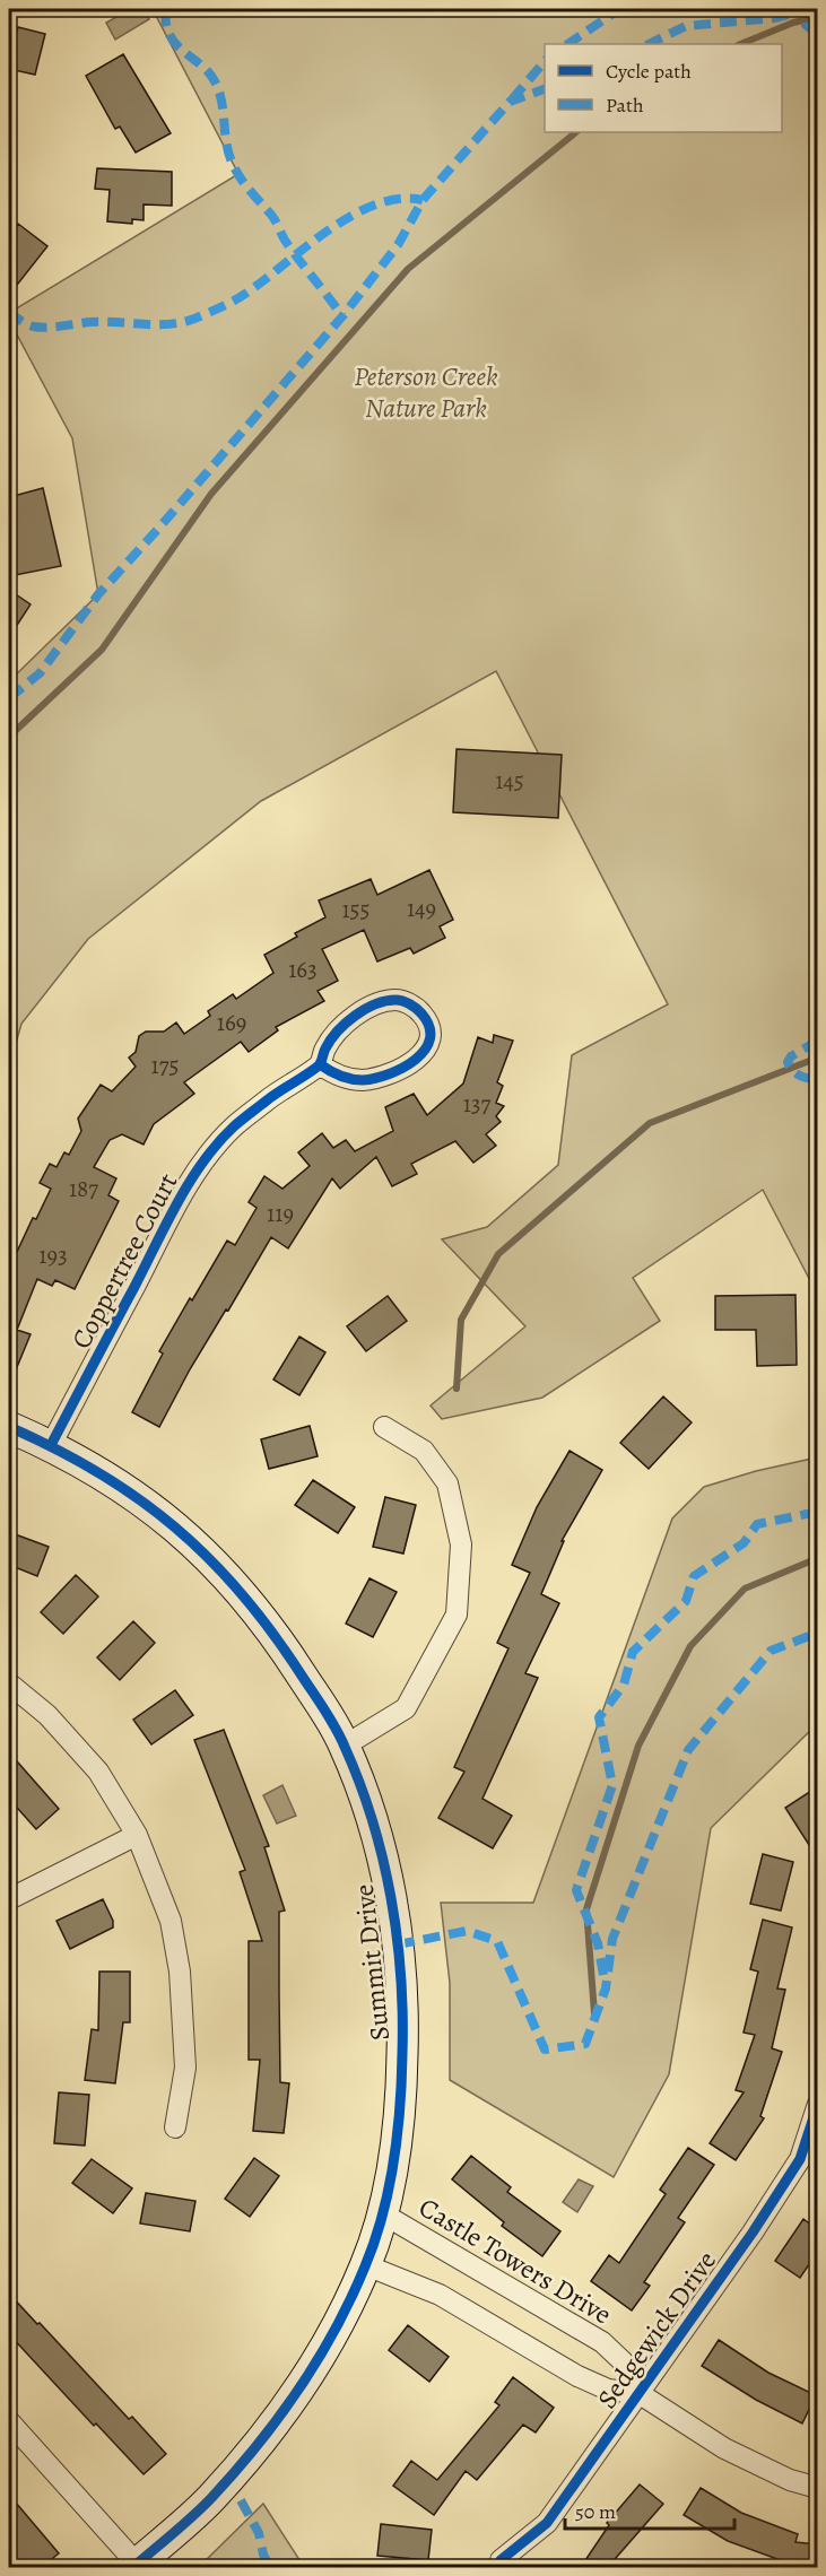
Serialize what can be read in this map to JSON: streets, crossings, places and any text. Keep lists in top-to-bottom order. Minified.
{"streets":{"main road":["Summit Drive"],"street":["Coppertree Court","Castle Towers Drive","Sedgewick Drive"]},"crossings":[["Coppertree Court","Summit Drive"],["Summit Drive","Castle Towers Drive"],["Castle Towers Drive","Sedgewick Drive"]],"parks":["Peterson Creek Nature Park"],"house_numbers":["145","149","155","163","169","175","137","187","119","193"],"legend":["Cycle path","Path"],"scale_bar":"50 m"}
